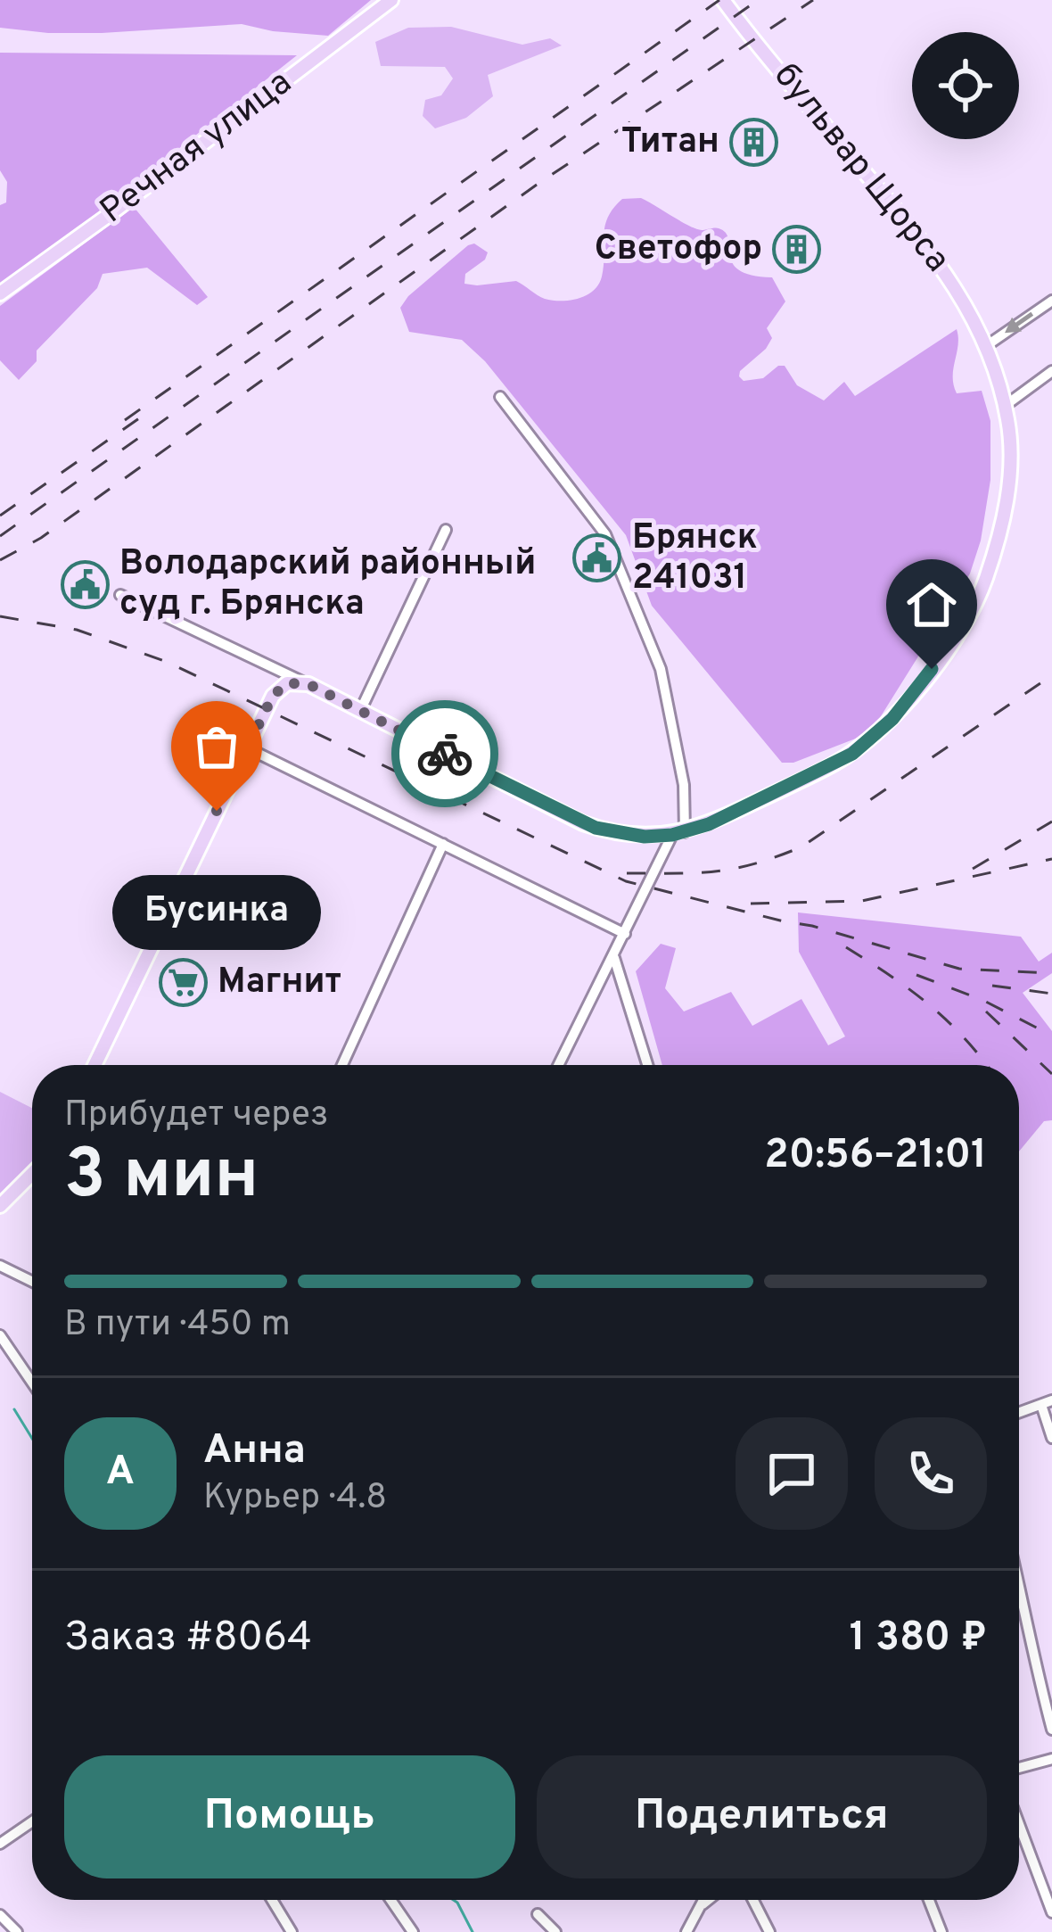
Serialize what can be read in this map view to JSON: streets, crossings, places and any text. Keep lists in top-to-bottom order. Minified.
{"streets":{"main road":["Речная улица","бульвар Щорса"]},"places":{"building":["Титан","Светофор"],"public building":["Брянск 241031","Володарский районный суд г. Брянска"],"other":["Бусинка"],"supermarket":["Магнит"]},"page":{"bubble":"Бусинка","heading":["3 мин","Прибудет через","20:56–21:01"],"panel":["Анна","Курьер · 4.8","Заказ #8064","1 380 ₽"],"bar":"В пути · 450 m","round":"А","buttons":["Помощь","Поделиться"]}}
